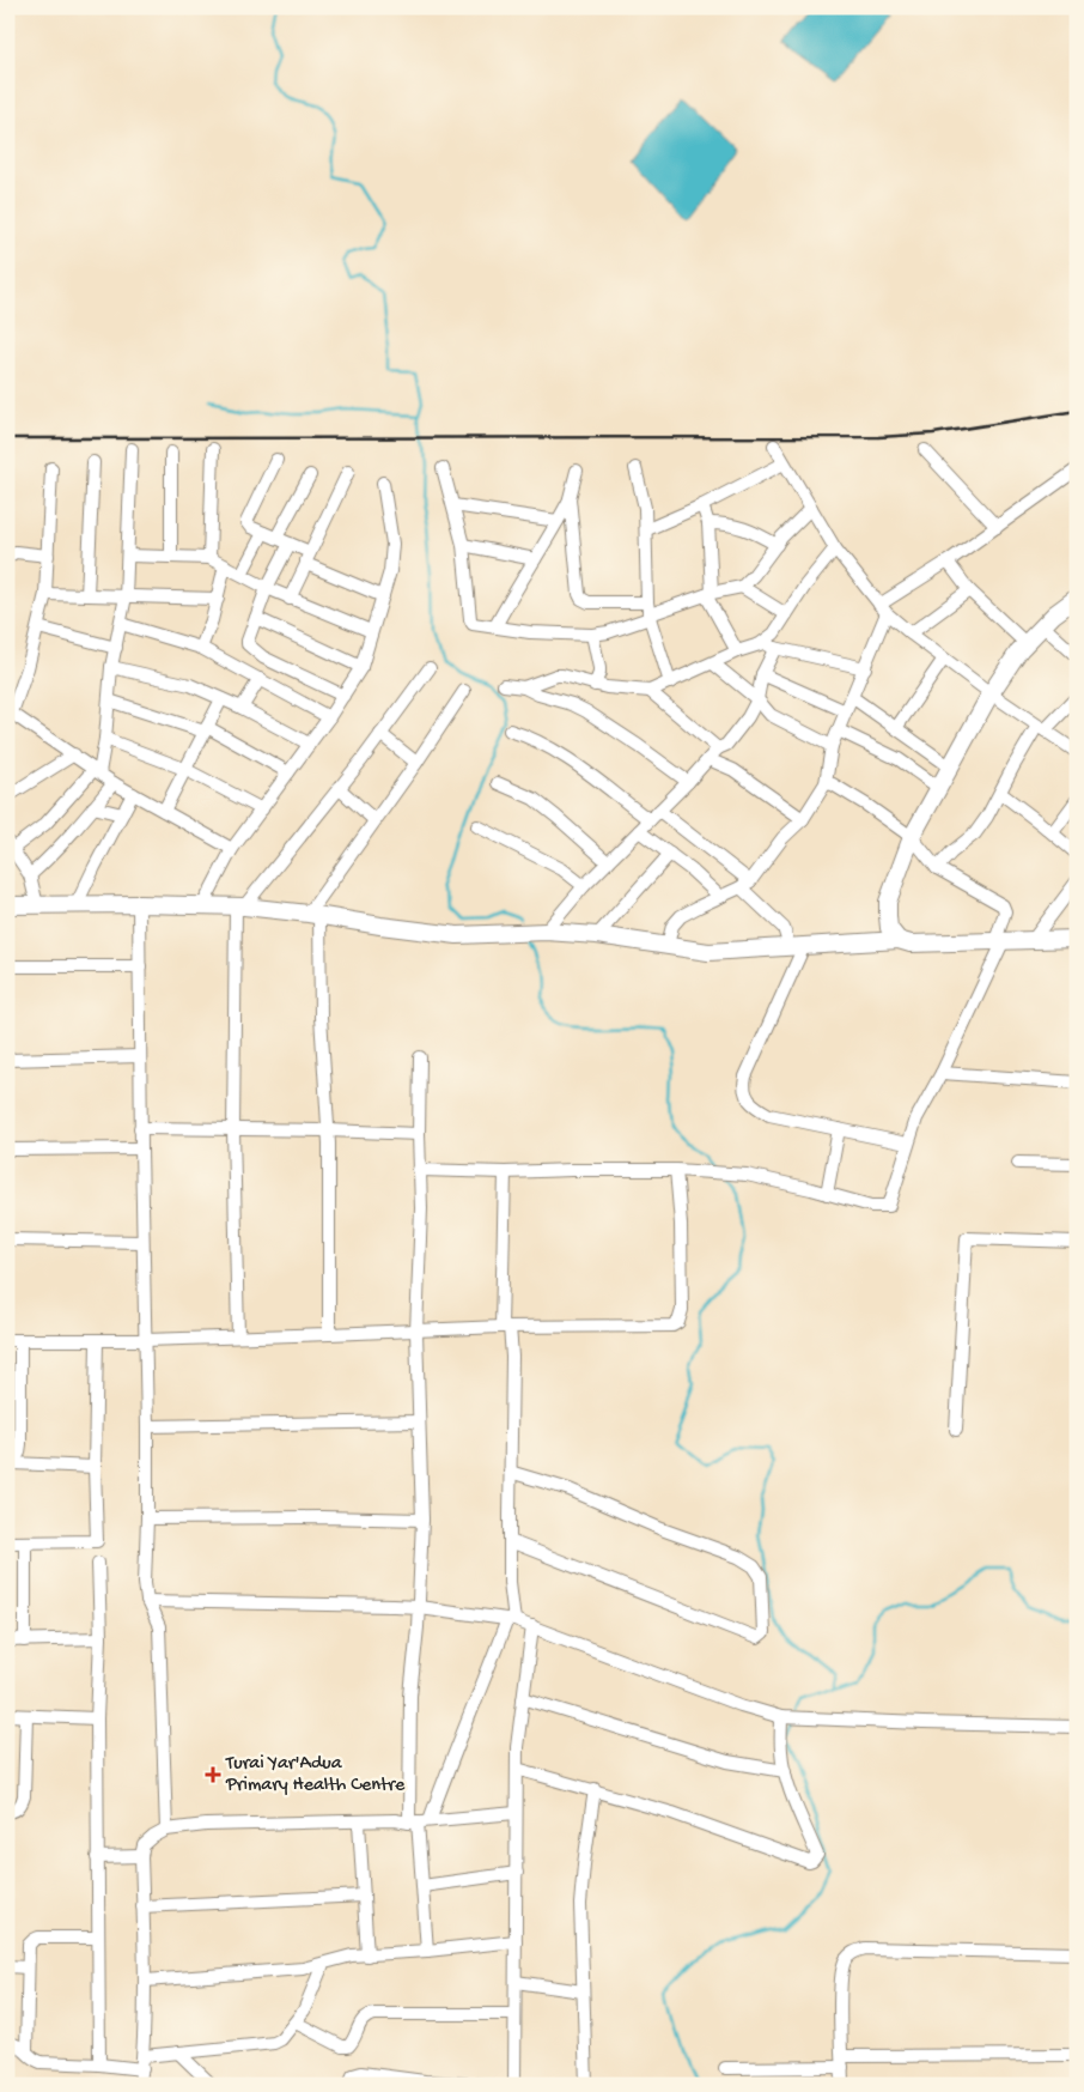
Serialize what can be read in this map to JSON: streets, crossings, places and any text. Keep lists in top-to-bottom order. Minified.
{"places":{"health":["Turai Yar'Adua Primary Health Centre"]}}
